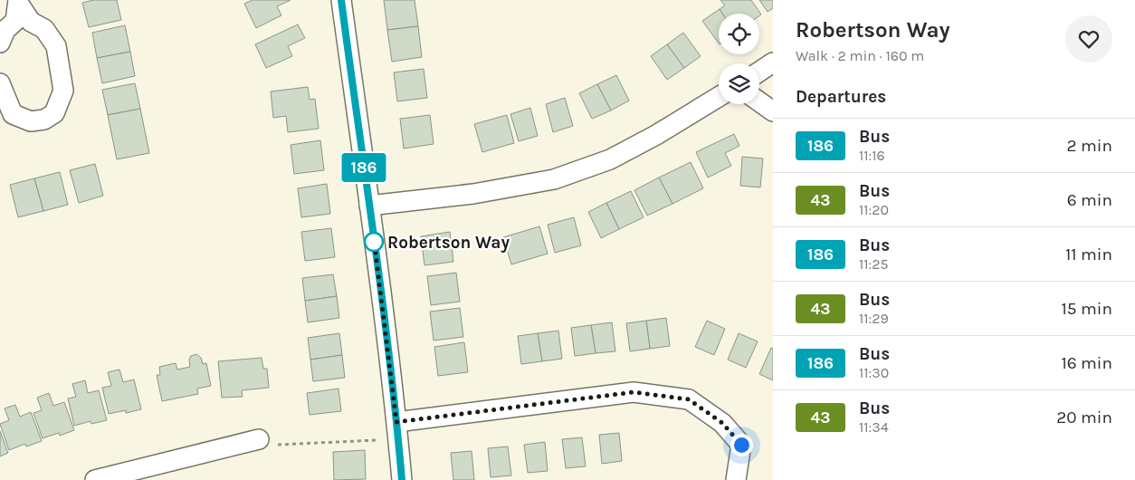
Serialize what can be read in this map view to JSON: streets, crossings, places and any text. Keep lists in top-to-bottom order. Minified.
{"places":["Robertson Way"],"lines":["bus line 186"],"page":{"on_map":"186","heading":[["Robertson Way","Walk · 2 min · 160 m"],"Departures"],"list":[{"mark":"186","name":"Bus","note":"11:16","value":"2 min"},{"mark":"43","name":"Bus","note":"11:20","value":"6 min"},{"mark":"186","name":"Bus","note":"11:25","value":"11 min"},{"mark":"43","name":"Bus","note":"11:29","value":"15 min"},{"mark":"186","name":"Bus","note":"11:30","value":"16 min"},{"mark":"43","name":"Bus","note":"11:34","value":"20 min"}]}}
